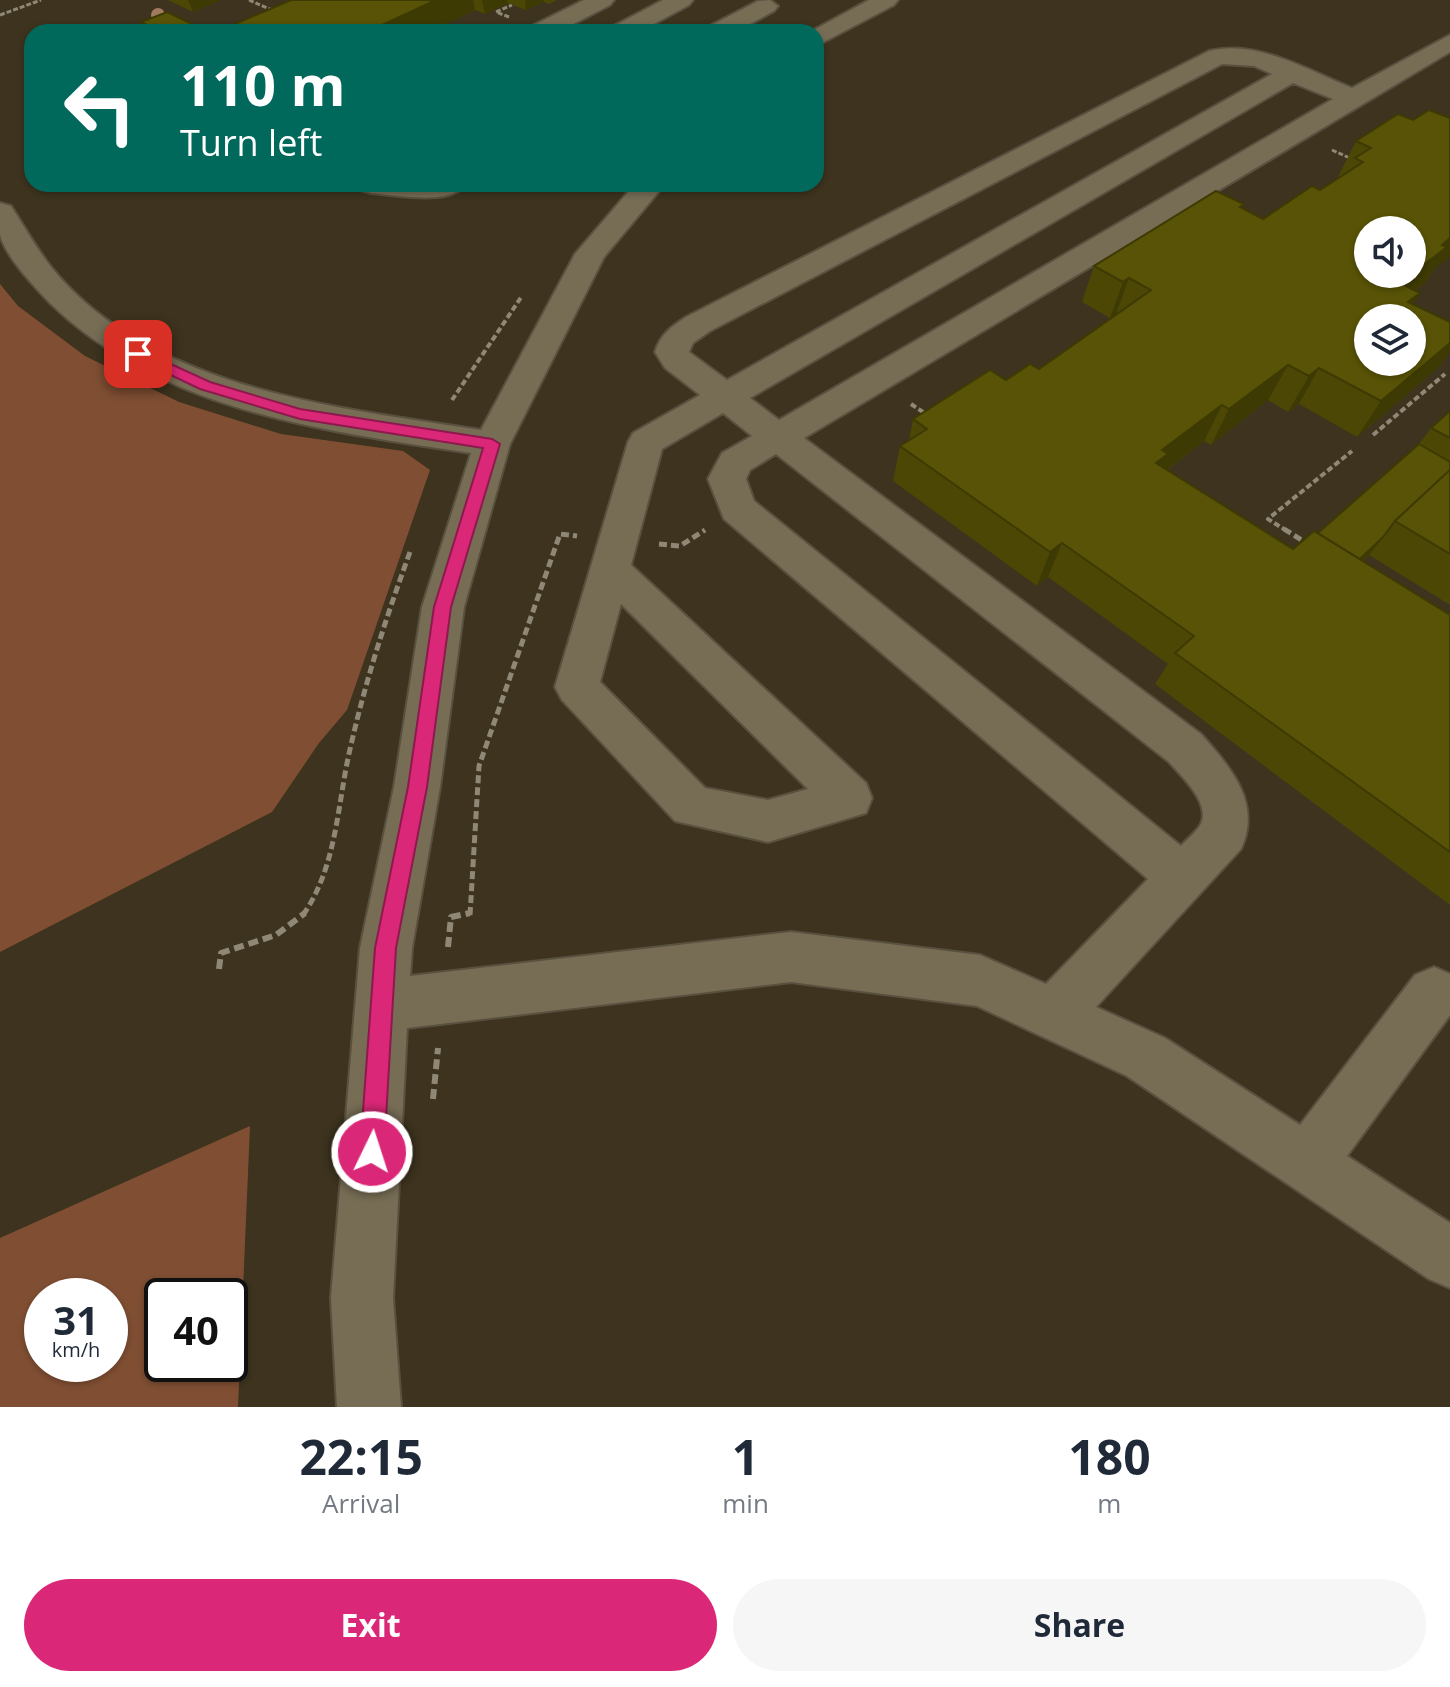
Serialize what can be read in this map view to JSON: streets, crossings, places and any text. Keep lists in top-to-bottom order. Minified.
{"page":{"turn":["110 m","Turn left"],"speed":"31 km/h","limit":"40","eta":["22:15","Arrival","1","min","180","m"],"buttons":["Exit","Share"]}}
